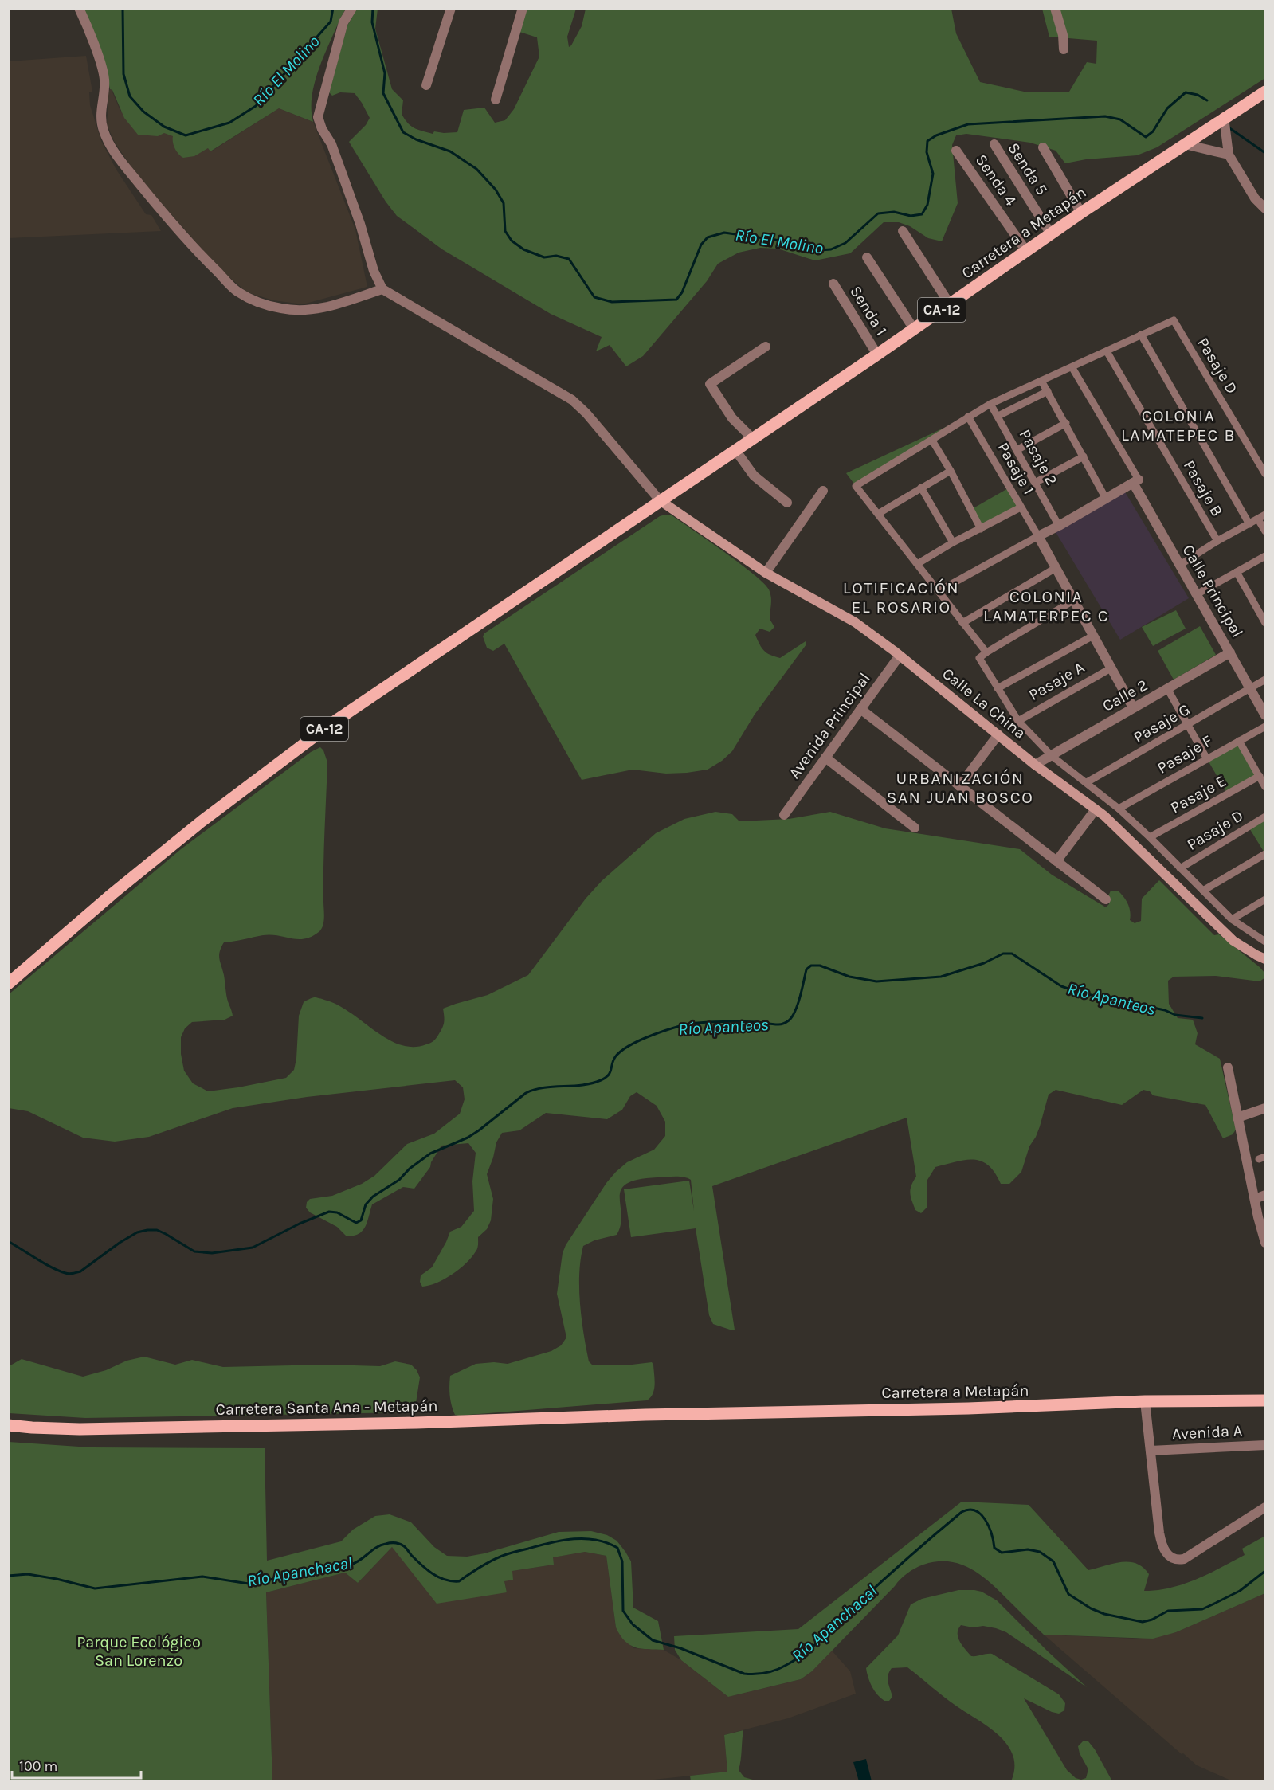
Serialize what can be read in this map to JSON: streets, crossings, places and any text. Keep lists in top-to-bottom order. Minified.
{"streets":{"main road":["Carretera a Metapán","CA-12","Calle La China","Carretera Santa Ana - Metapán"],"street":["Senda 5","Senda 4","Senda 1","Pasaje D","Pasaje 2","Pasaje 1","Pasaje B","Calle Principal","Pasaje A","Calle 2","Pasaje G","Avenida Principal","Pasaje F","Pasaje E","Avenida A"]},"crossings":[["Senda 5","Carretera a Metapán"],["Senda 4","Carretera a Metapán"],["Carretera a Metapán","CA-12"],["Carretera a Metapán","Senda 1"],["Carretera a Metapán","Calle La China"],["Carretera a Metapán","Carretera Santa Ana - Metapán"],["CA-12","Calle La China"],["Calle Principal","Calle 2"],["Calle Principal","Pasaje G"],["Calle 2","Calle La China"],["Calle La China","Avenida Principal"]],"districts":["COLONIA LAMATEPEC B","LOTIFICACIÓN EL ROSARIO","COLONIA LAMATERPEC C","URBANIZACIÓN SAN JUAN BOSCO"],"water":["Río El Molino","Río Apanteos","Río Apanchacal"],"parks":["Parque Ecológico San Lorenzo"],"scale_bar":"100 m"}
